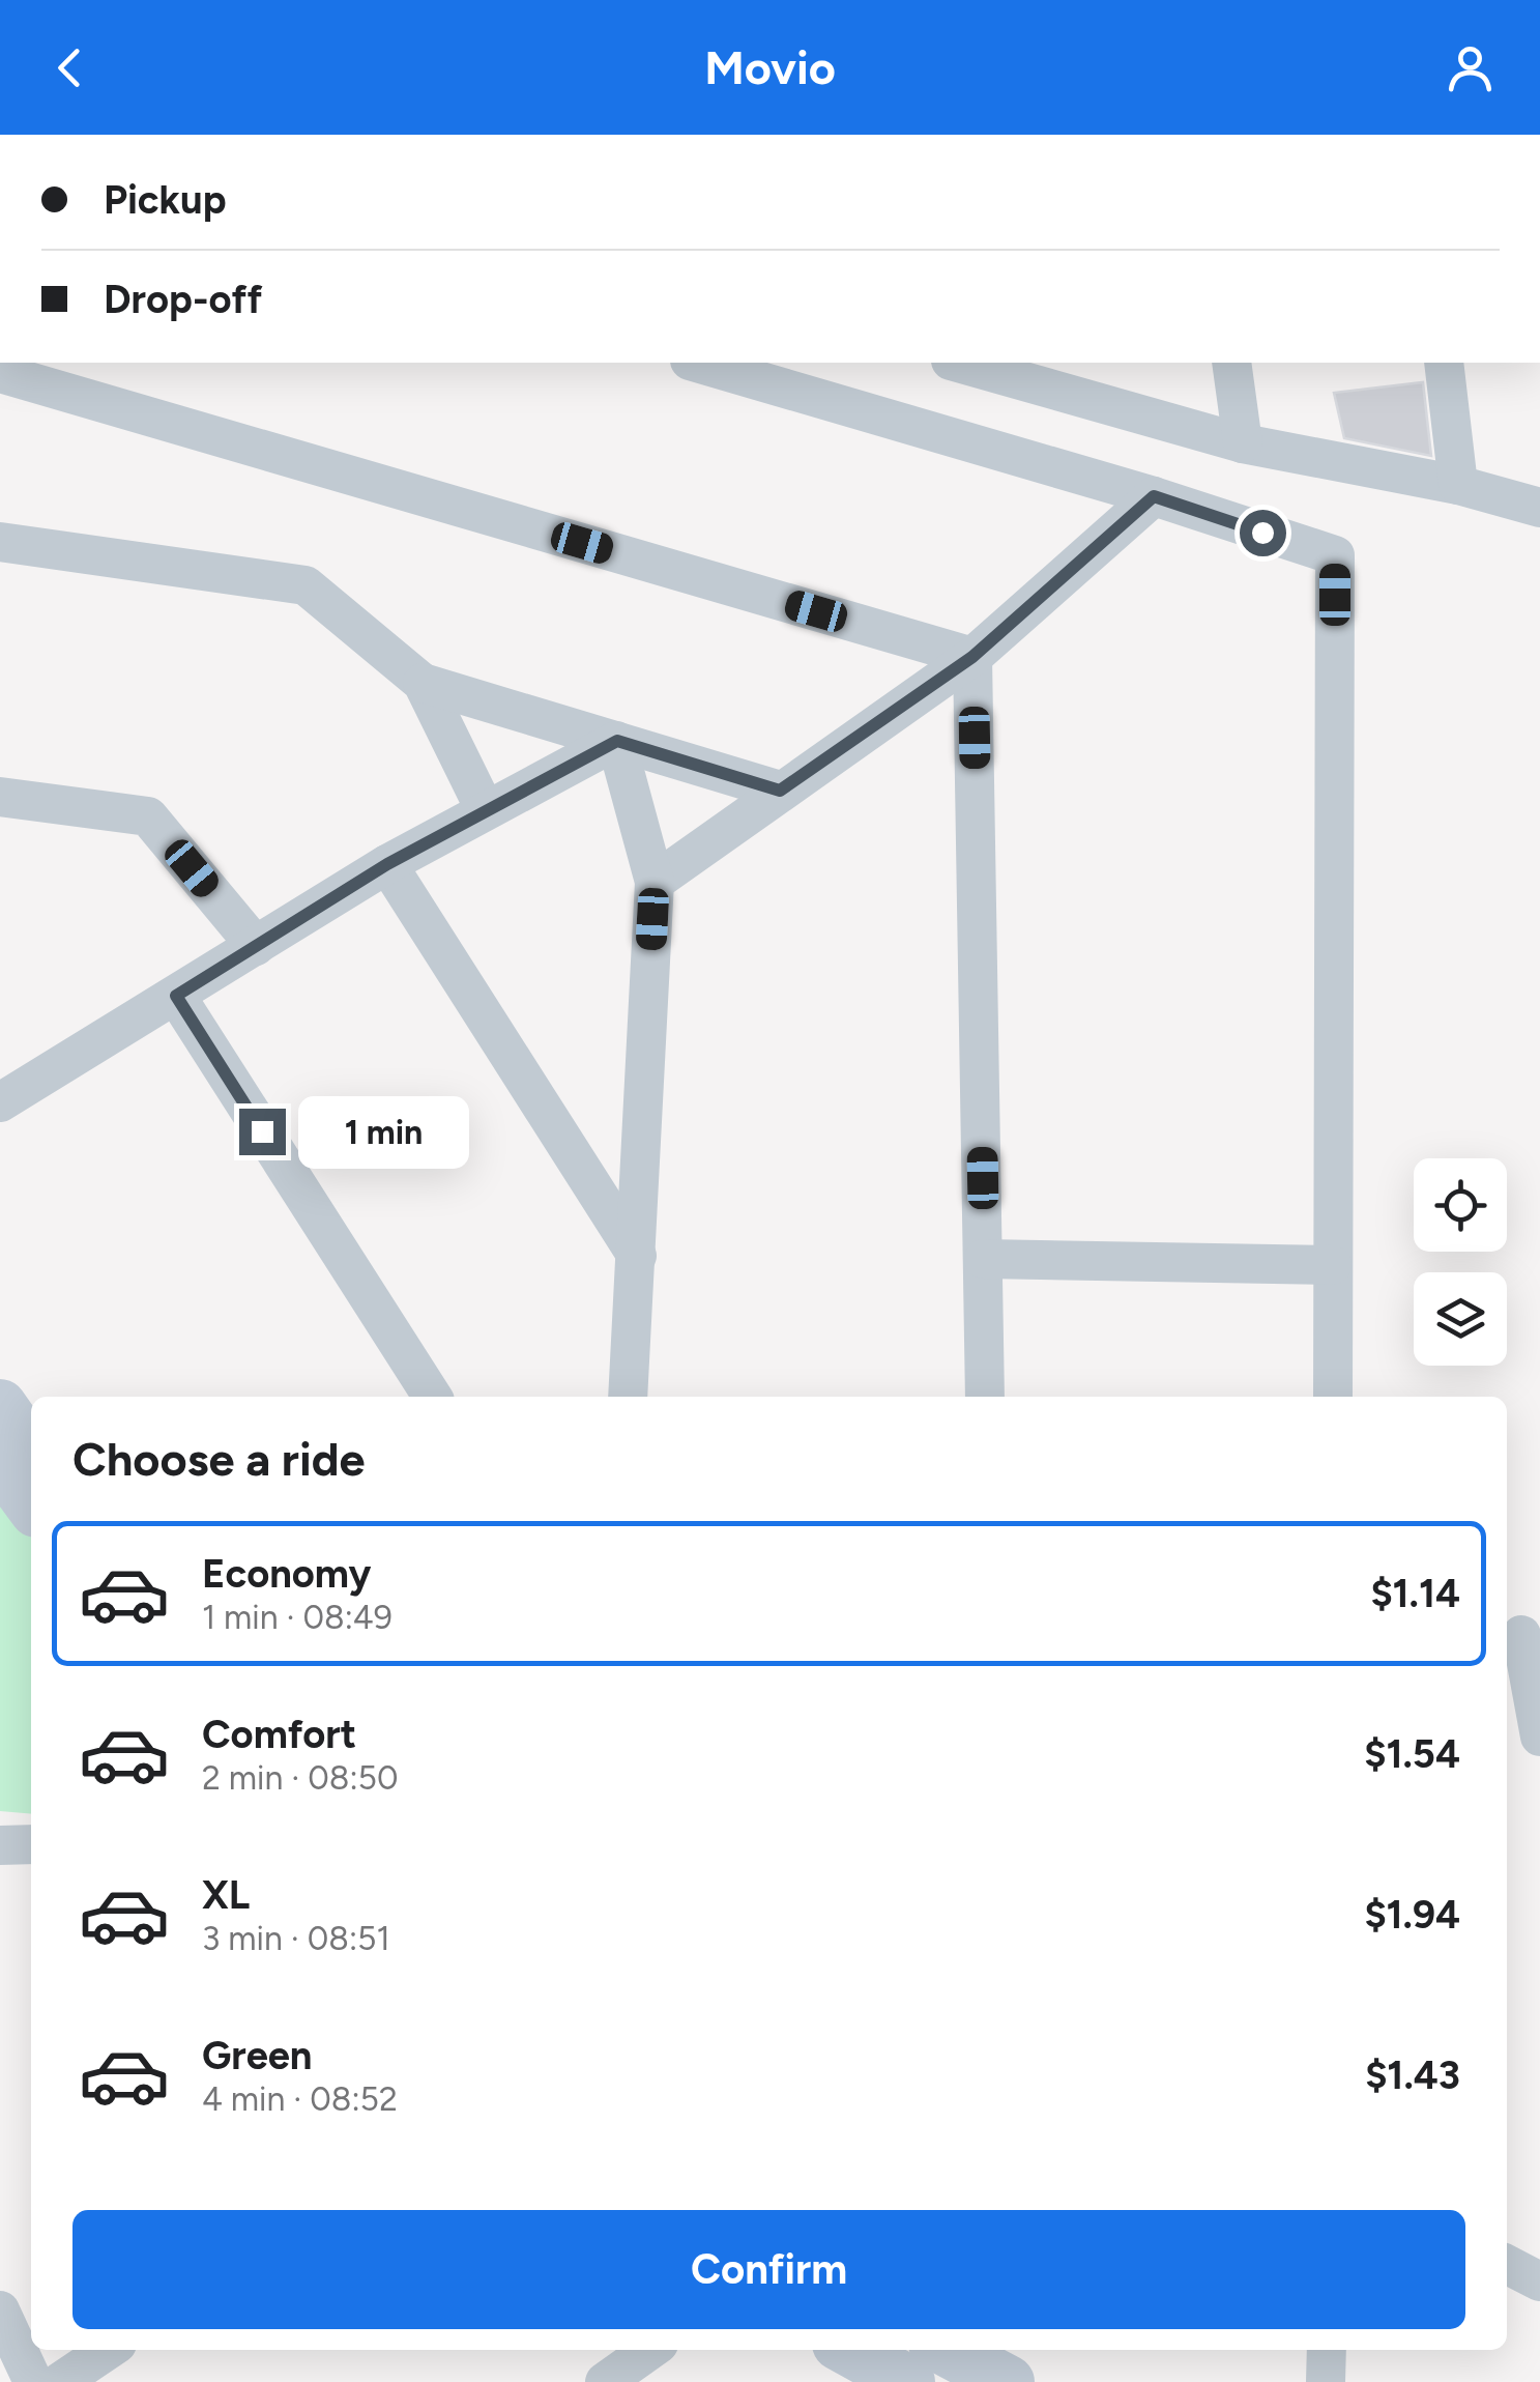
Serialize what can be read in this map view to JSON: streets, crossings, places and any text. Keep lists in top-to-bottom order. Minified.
{"page":{"header":"Movio","banner":["Pickup","Drop-off"],"bubble":"1 min","heading":"Choose a ride","list":[{"name":"Economy","note":"1 min · 08:49","value":"$1.14"},{"name":"Comfort","note":"2 min · 08:50","value":"$1.54"},{"name":"XL","note":"3 min · 08:51","value":"$1.94"},{"name":"Green","note":"4 min · 08:52","value":"$1.43"}],"buttons":"Confirm"}}
